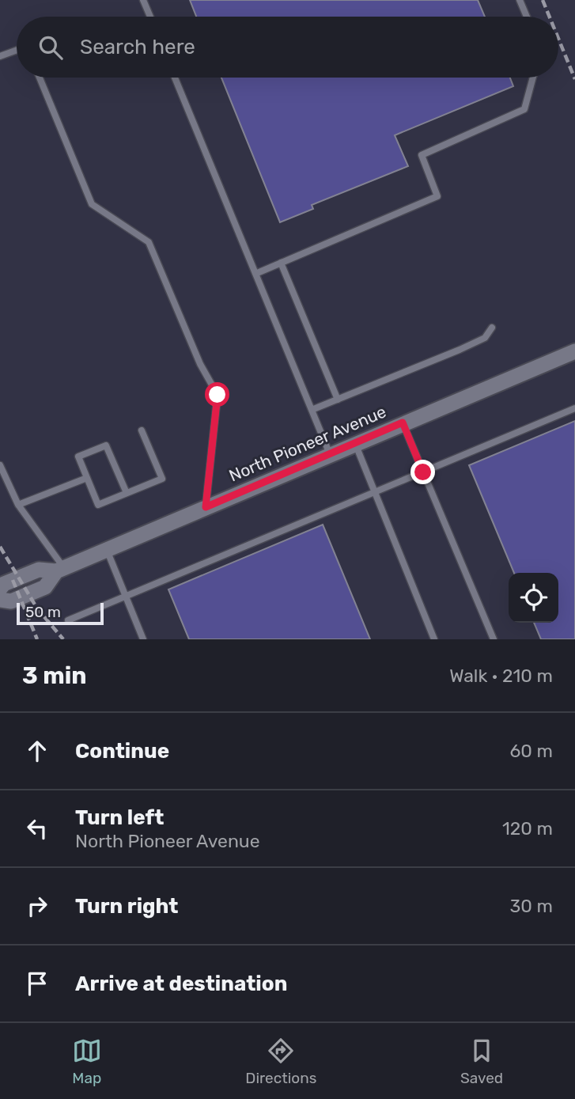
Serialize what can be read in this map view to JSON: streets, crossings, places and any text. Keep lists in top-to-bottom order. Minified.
{"streets":{"street":["North Pioneer Avenue"]},"scale_bar":"50 m","page":{"search":"Search here","scale":"50 m","heading":["3 min","Walk · 210 m"],"list":[["Continue","60 m"],["Turn left","North Pioneer Avenue","120 m"],["Turn right","30 m"],"Arrive at destination"],"nav":["Map","Directions","Saved"]}}
